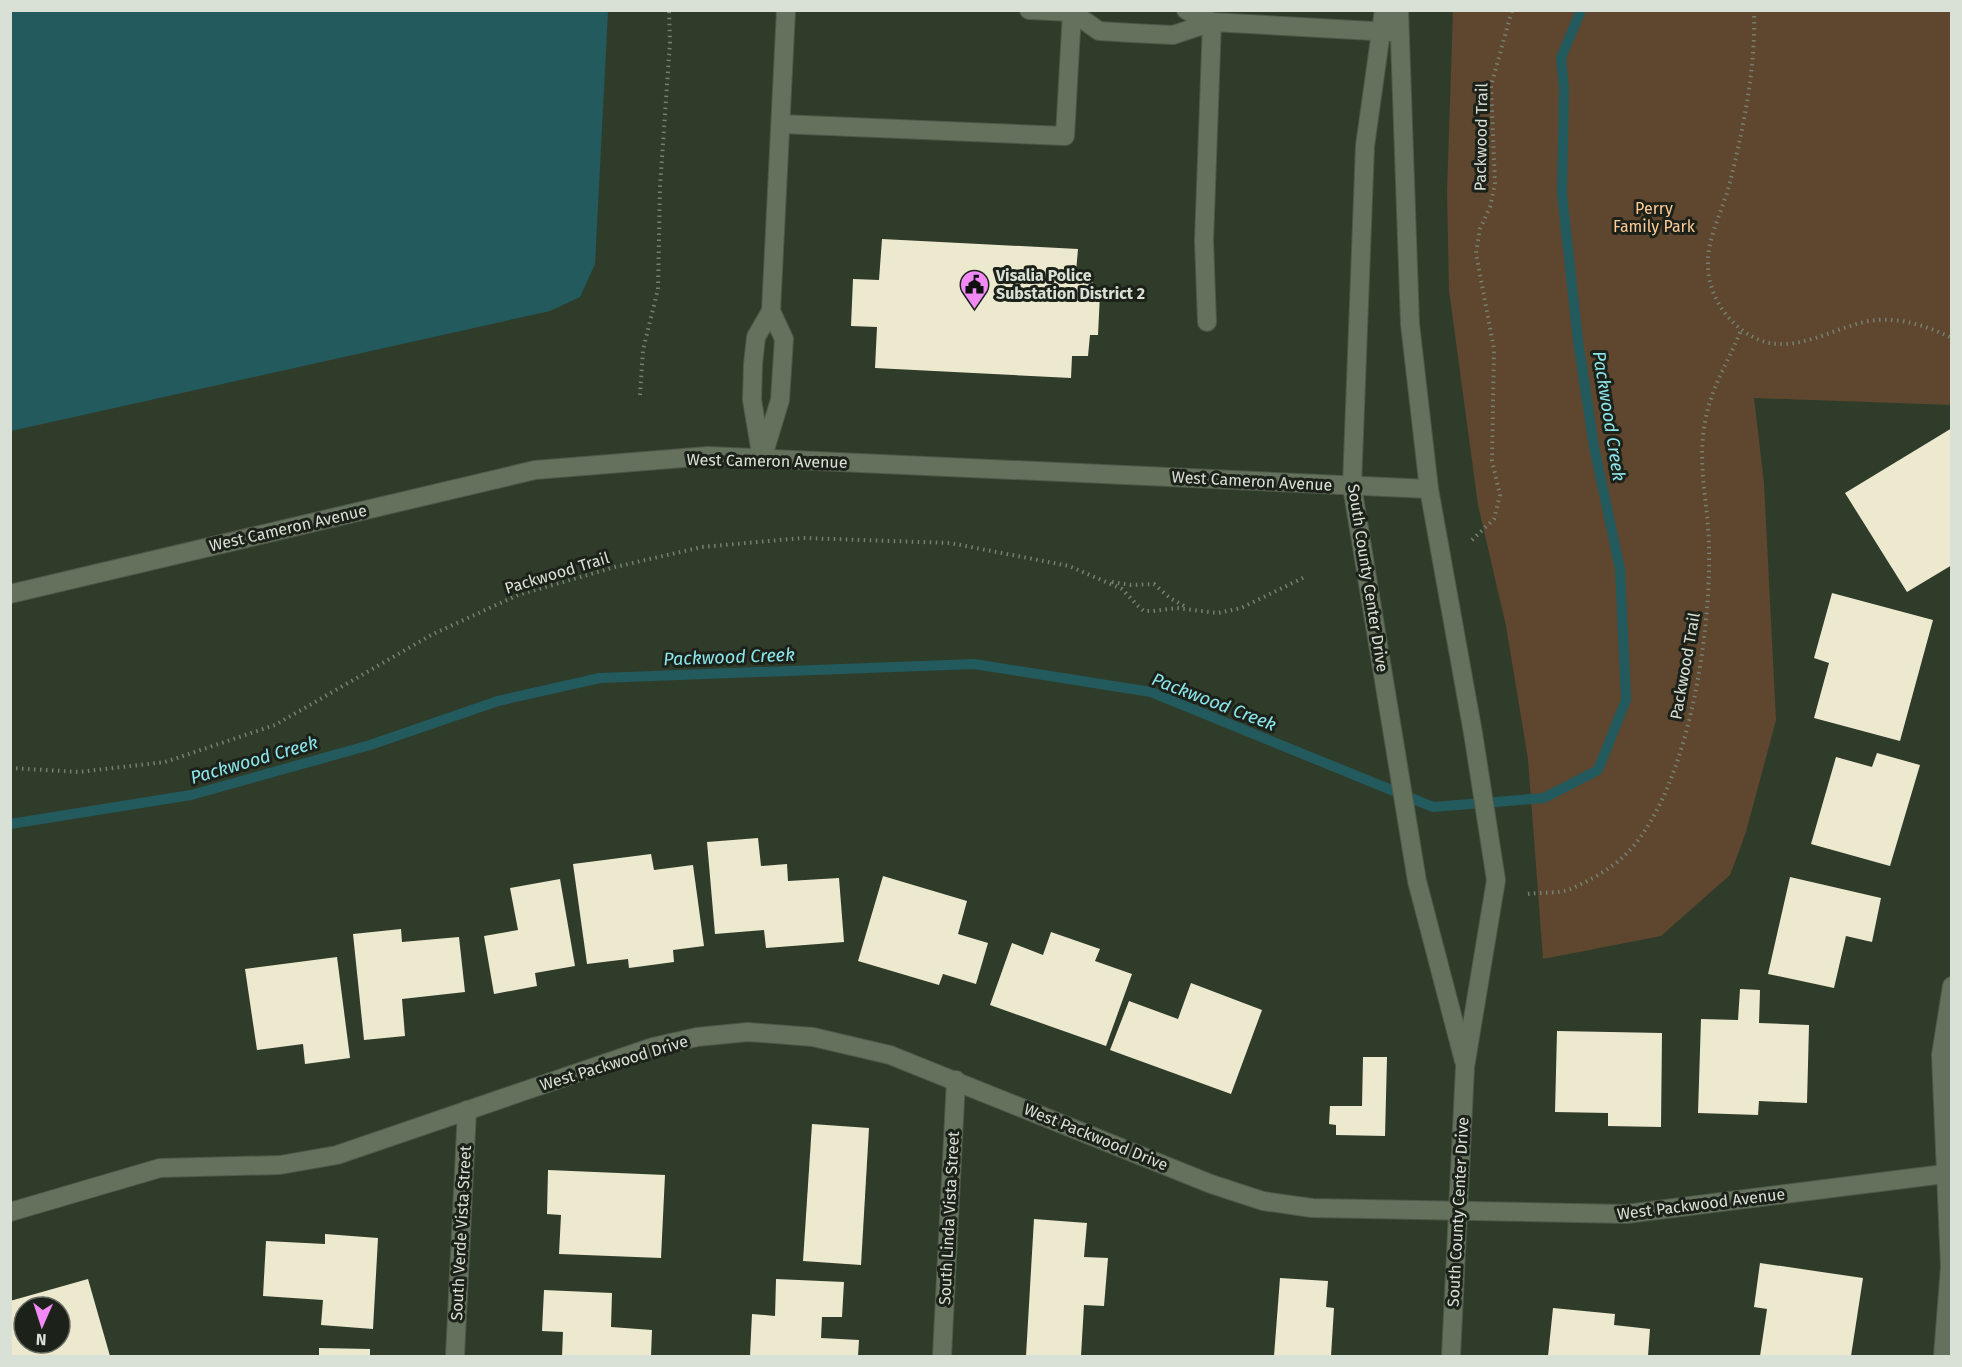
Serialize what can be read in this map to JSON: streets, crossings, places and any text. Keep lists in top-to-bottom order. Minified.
{"streets":{"street":["West Cameron Avenue","South County Center Drive","West Packwood Drive","West Packwood Avenue","South Linda Vista Street","South Verde Vista Street"],"path":["Packwood Trail"]},"crossings":[["West Cameron Avenue","South County Center Drive"],["South County Center Drive","West Packwood Drive"],["South County Center Drive","West Packwood Avenue"],["West Packwood Drive","West Packwood Avenue"],["West Packwood Drive","South Linda Vista Street"],["West Packwood Drive","South Verde Vista Street"]],"water":["Packwood Creek"],"parks":["Perry Family Park"],"places":{"public building":["Visalia Police Substation District 2"]},"north":"bottom"}
